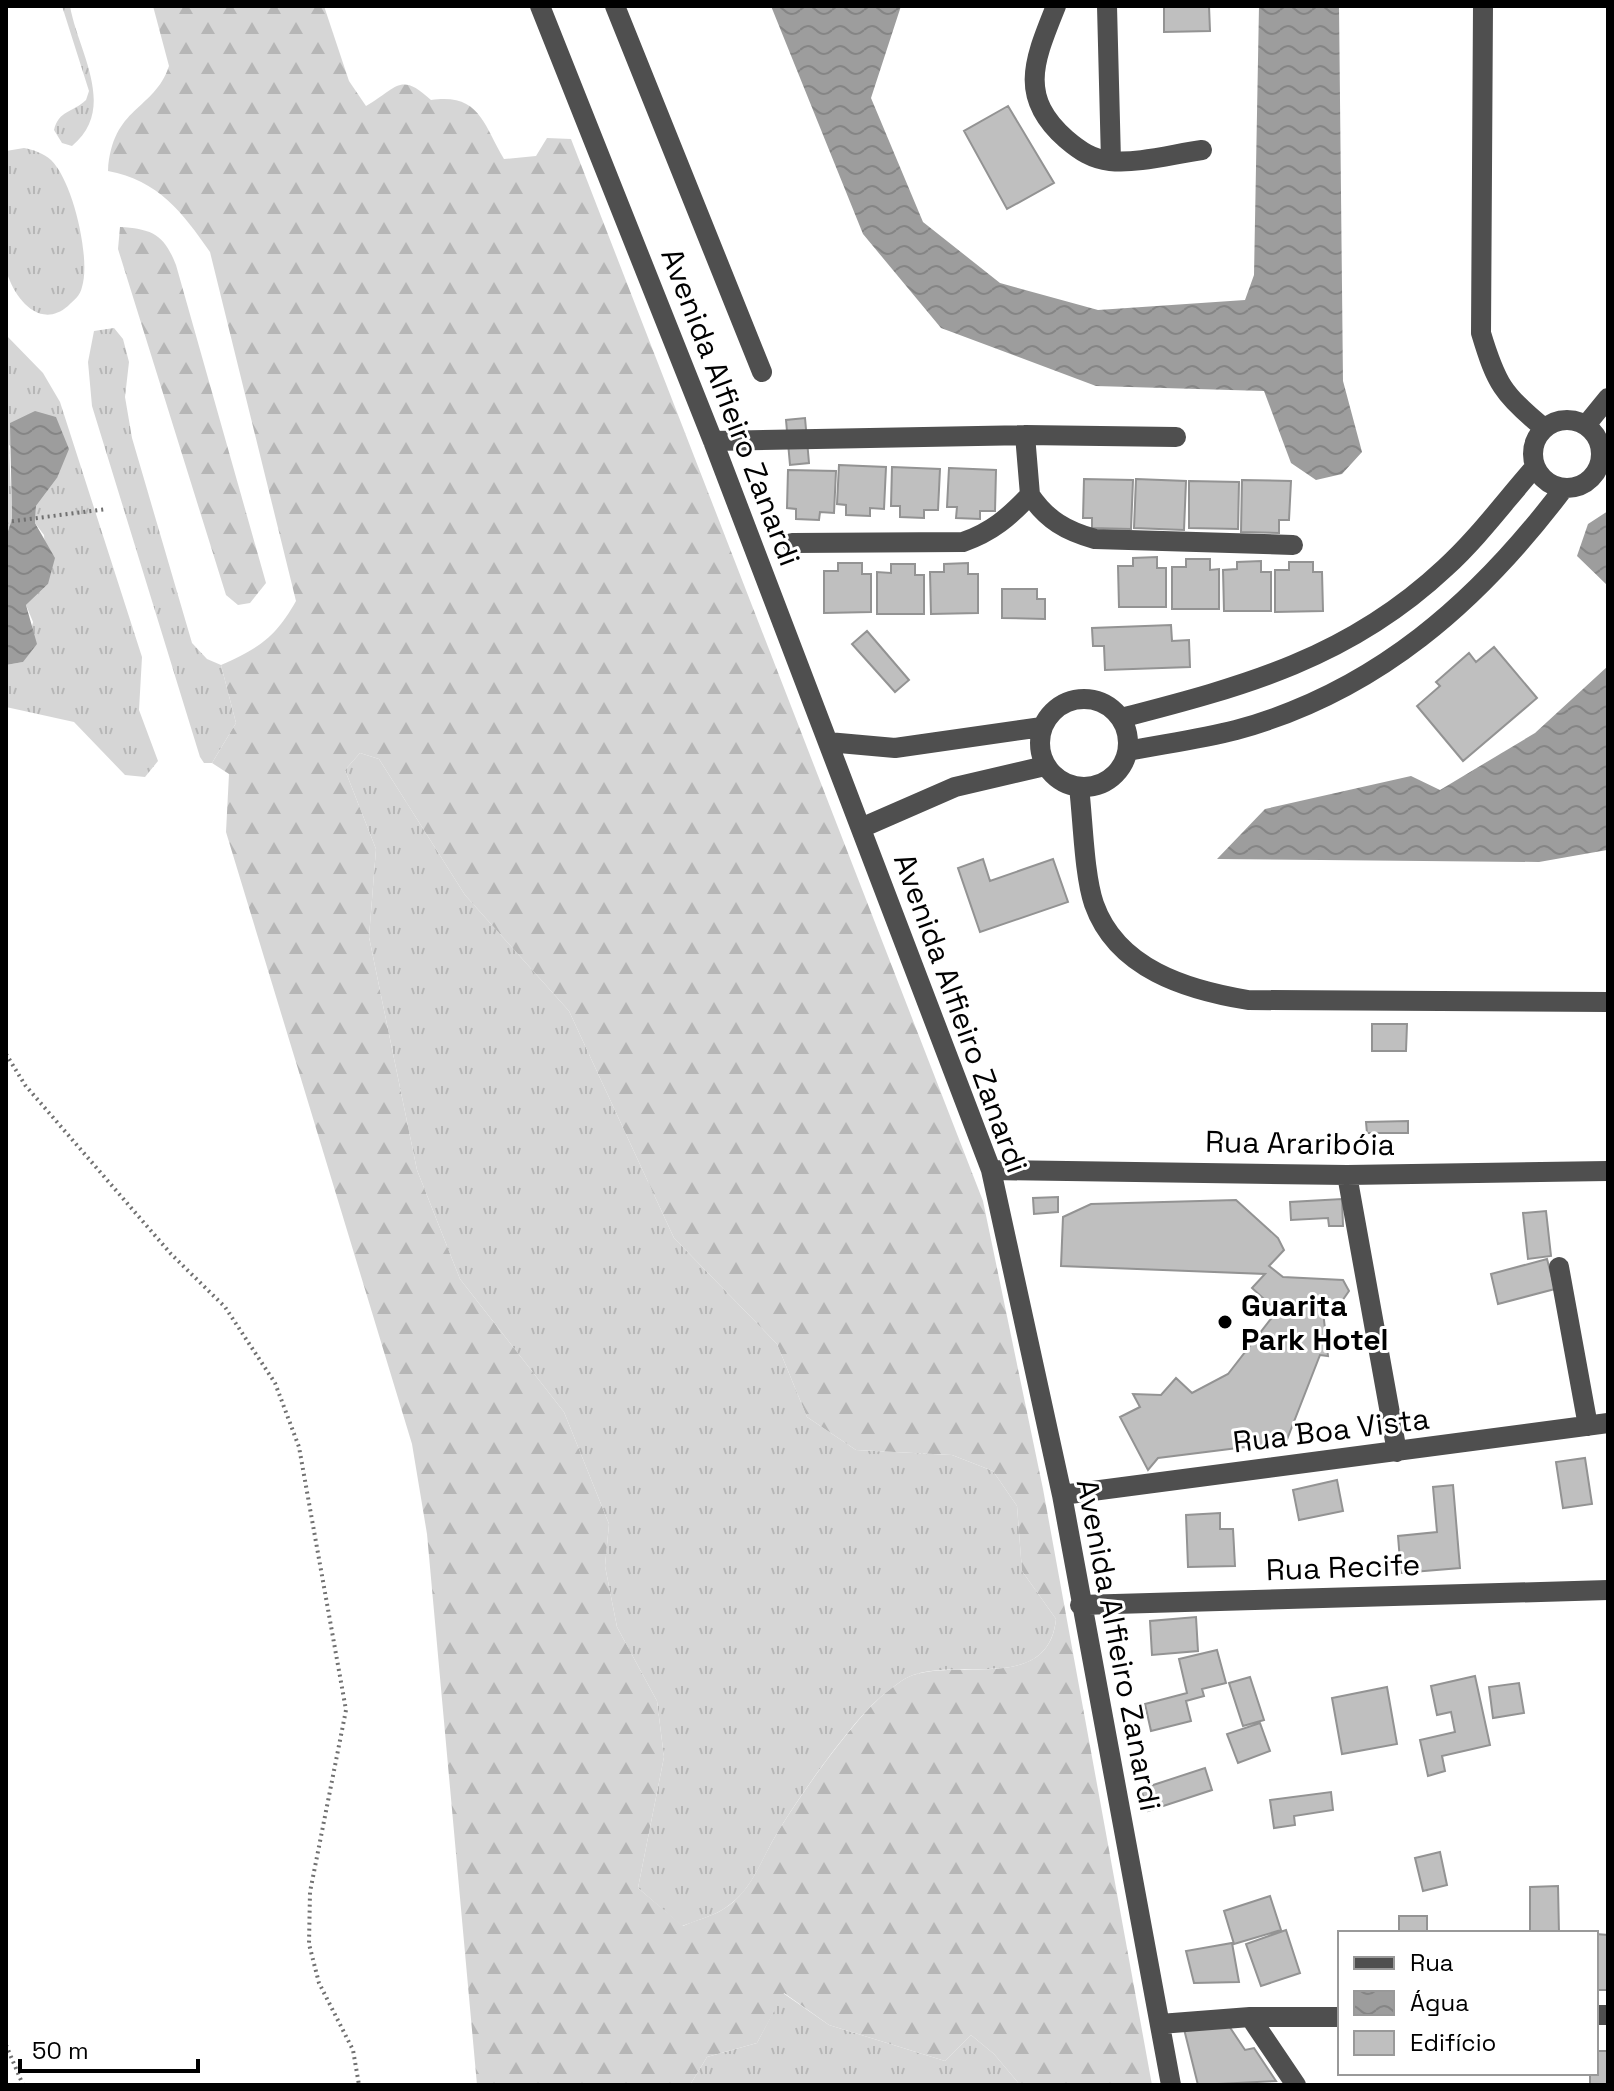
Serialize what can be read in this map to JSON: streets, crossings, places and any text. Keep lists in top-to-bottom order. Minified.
{"streets":{"street":["Avenida Alfieiro Zanardi","Rua Araribóia","Rua Boa Vista","Rua Recife"]},"crossings":[["Avenida Alfieiro Zanardi","Rua Araribóia"],["Avenida Alfieiro Zanardi","Rua Boa Vista"],["Avenida Alfieiro Zanardi","Rua Recife"]],"places":["Guarita Park Hotel"],"legend":["Rua","Água","Edifício"],"scale_bar":"50 m"}
